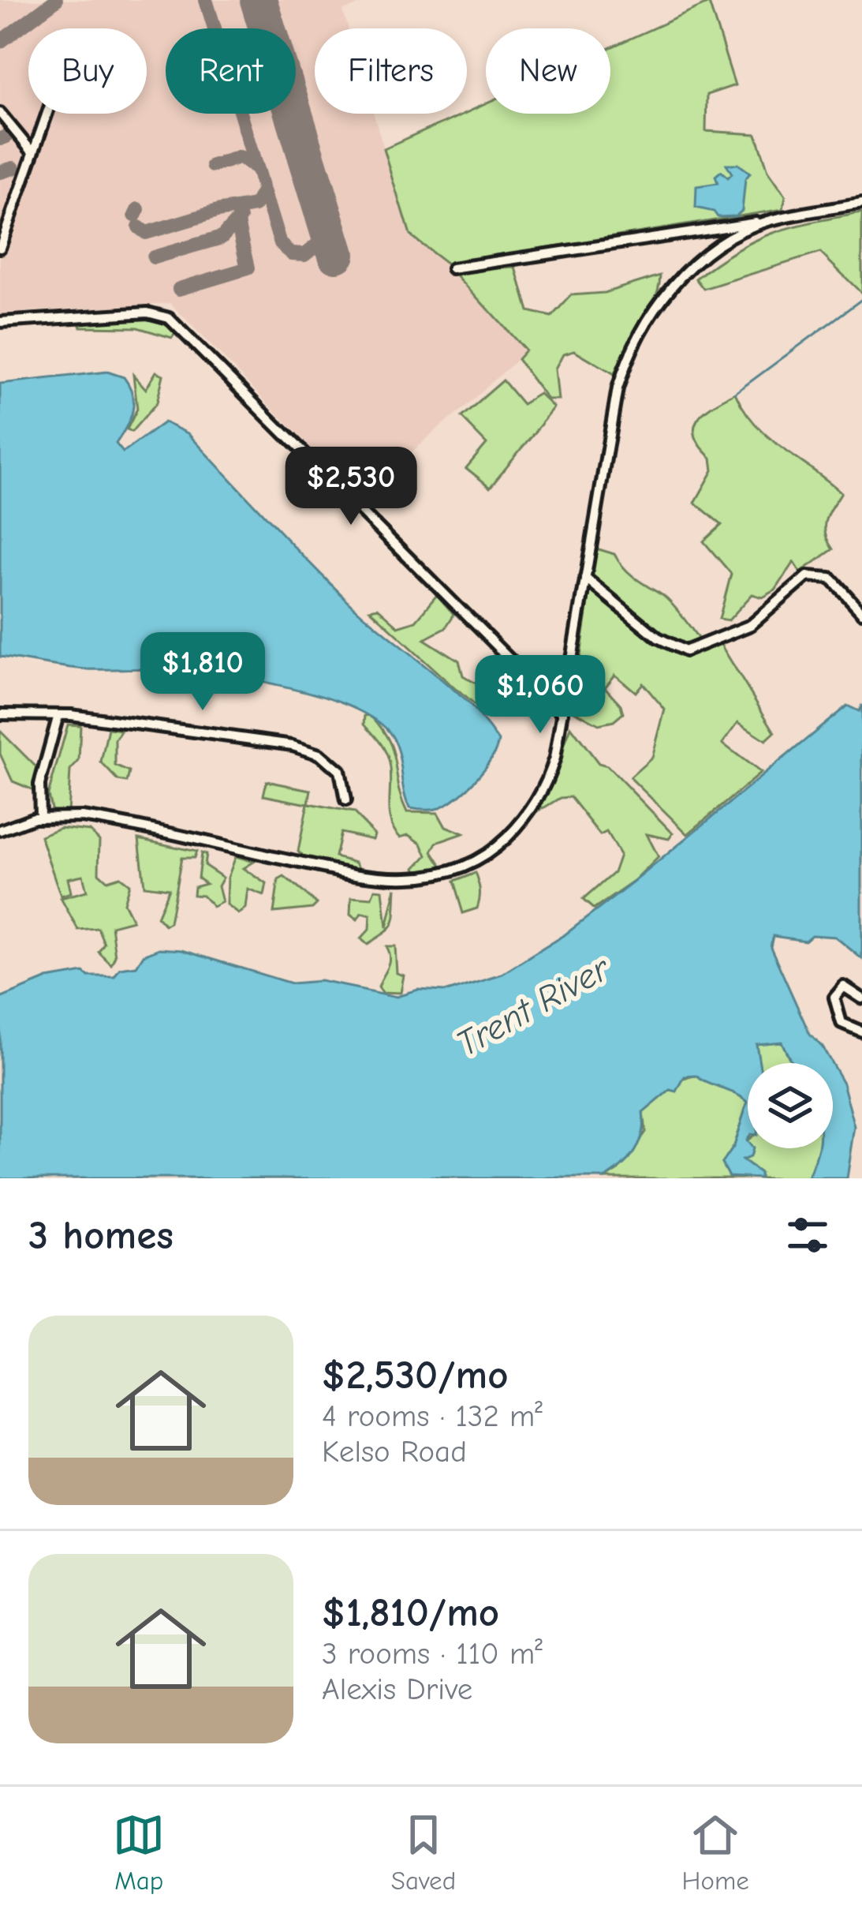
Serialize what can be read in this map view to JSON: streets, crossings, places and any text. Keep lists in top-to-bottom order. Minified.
{"water":["Trent River"],"page":{"chip":["Buy","Rent","Filters","New"],"price":["$2,530","$1,810","$1,060"],"heading":"3 homes","list":[{"name":"$2,530/mo","note":"4 rooms · 132 m² · Kelso Road"},{"name":"$1,810/mo","note":"3 rooms · 110 m² · Alexis Drive"}],"tabs":["Map","Saved","Home"]}}
